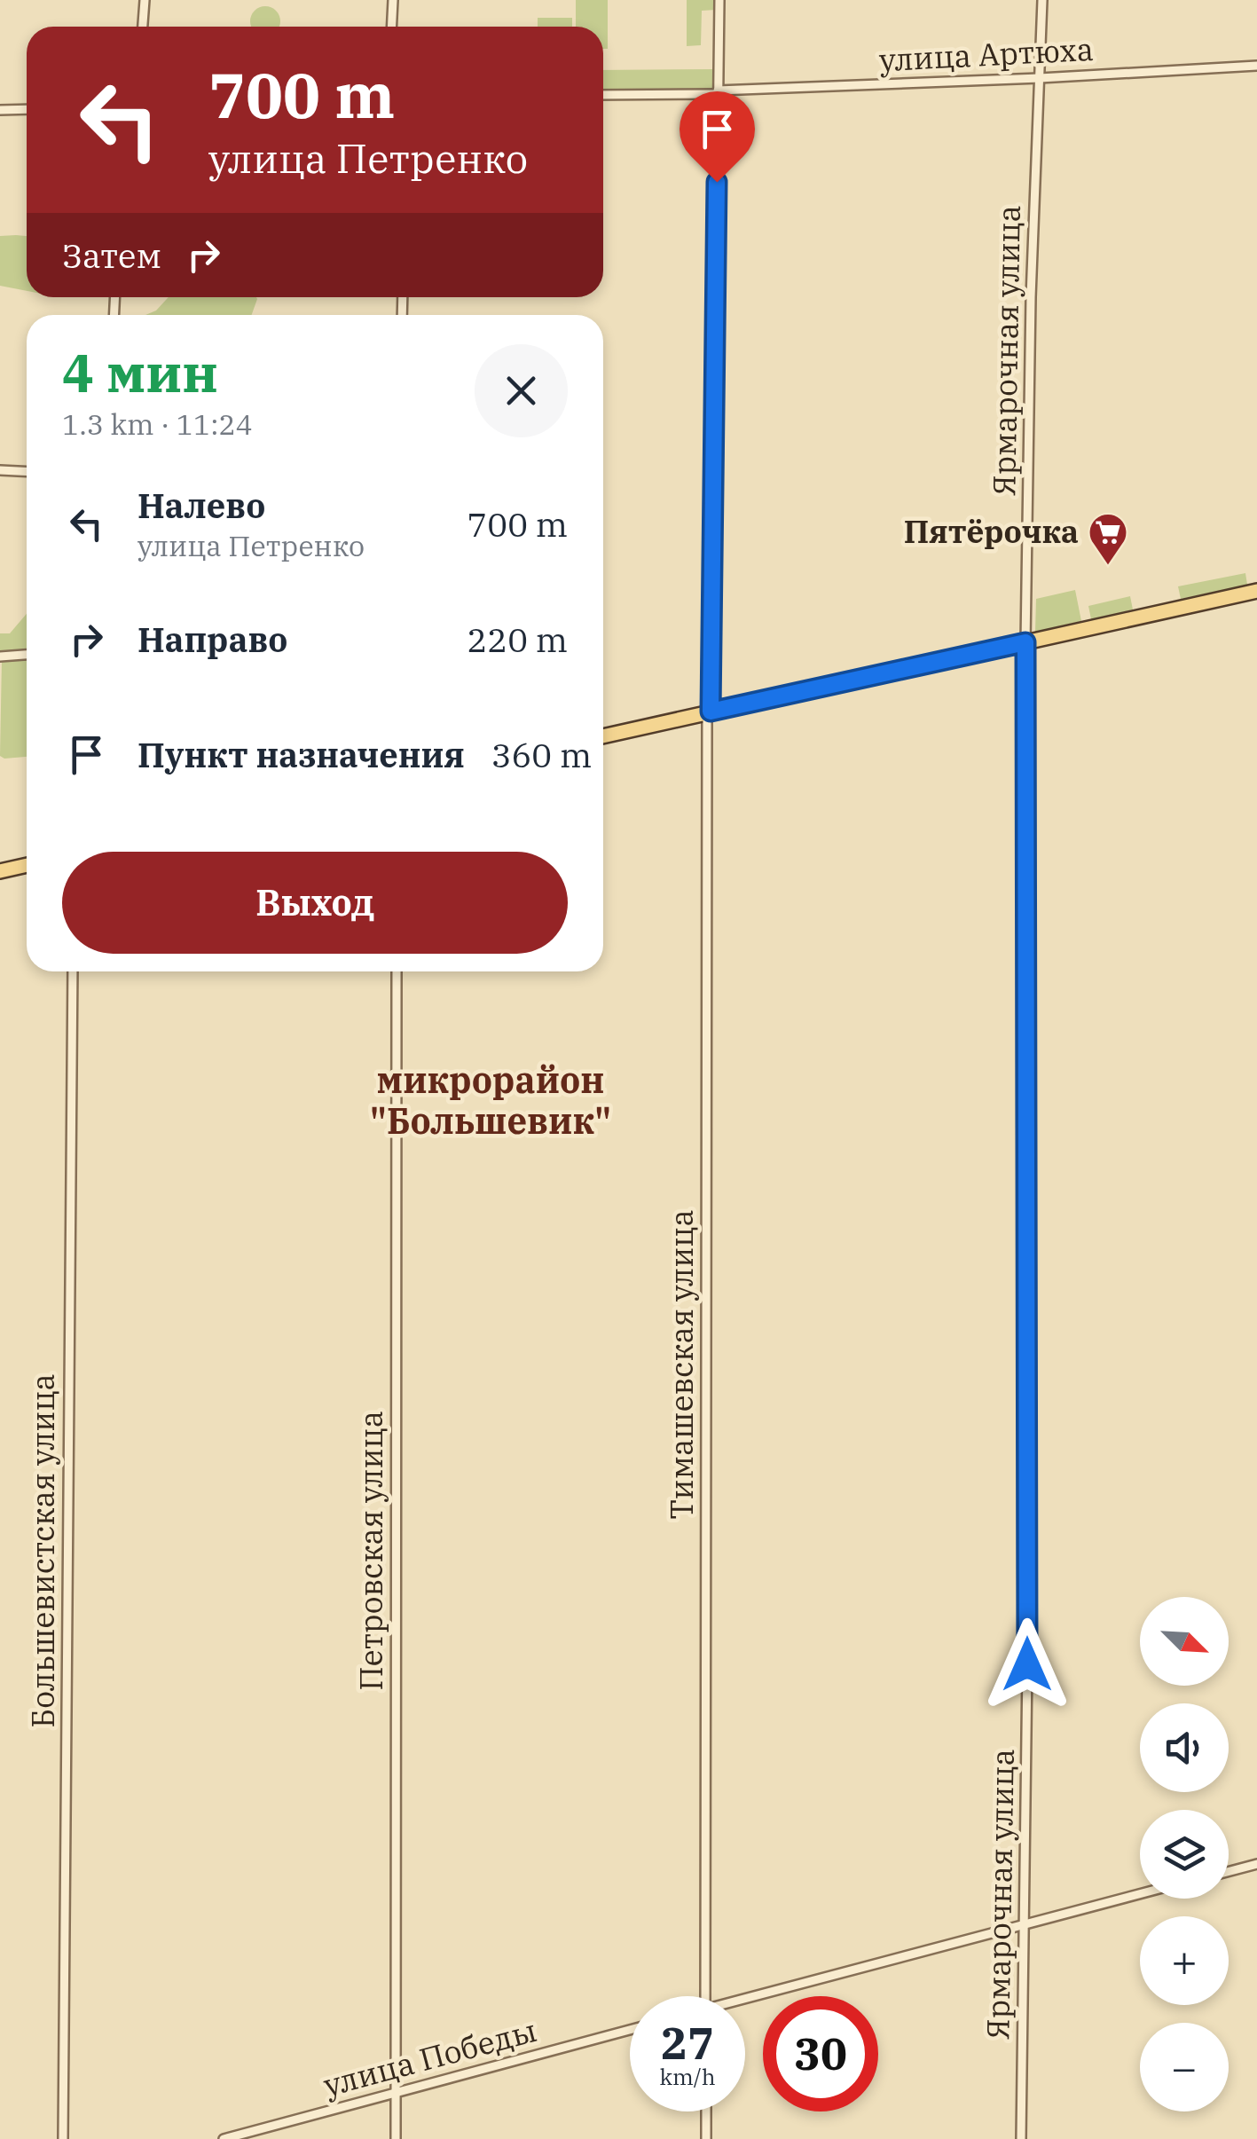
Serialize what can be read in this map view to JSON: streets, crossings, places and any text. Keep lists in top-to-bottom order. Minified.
{"streets":{"street":["улица Артюха","Ярмарочная улица","Тимашевская улица","Большевистская улица","Петровская улица","улица Победы"]},"crossings":[["улица Артюха","Ярмарочная улица"],["улица Артюха","Тимашевская улица"],["Петровская улица","улица Победы"]],"districts":["микрорайон \"Большевик\""],"places":{"supermarket":["Пятёрочка"]},"north":"bottom right","page":{"turn":["700 m","улица Петренко"],"then":"Затем","heading":["4 мин","1.3 km · 11:24"],"list":[{"name":"Налево","note":"улица Петренко","value":"700 m"},{"name":"Направо","value":"220 m"},{"name":"Пункт назначения","value":"360 m"}],"buttons":"Выход","map_buttons":["+","−"],"speed":"27 km/h","limit":"30"}}
